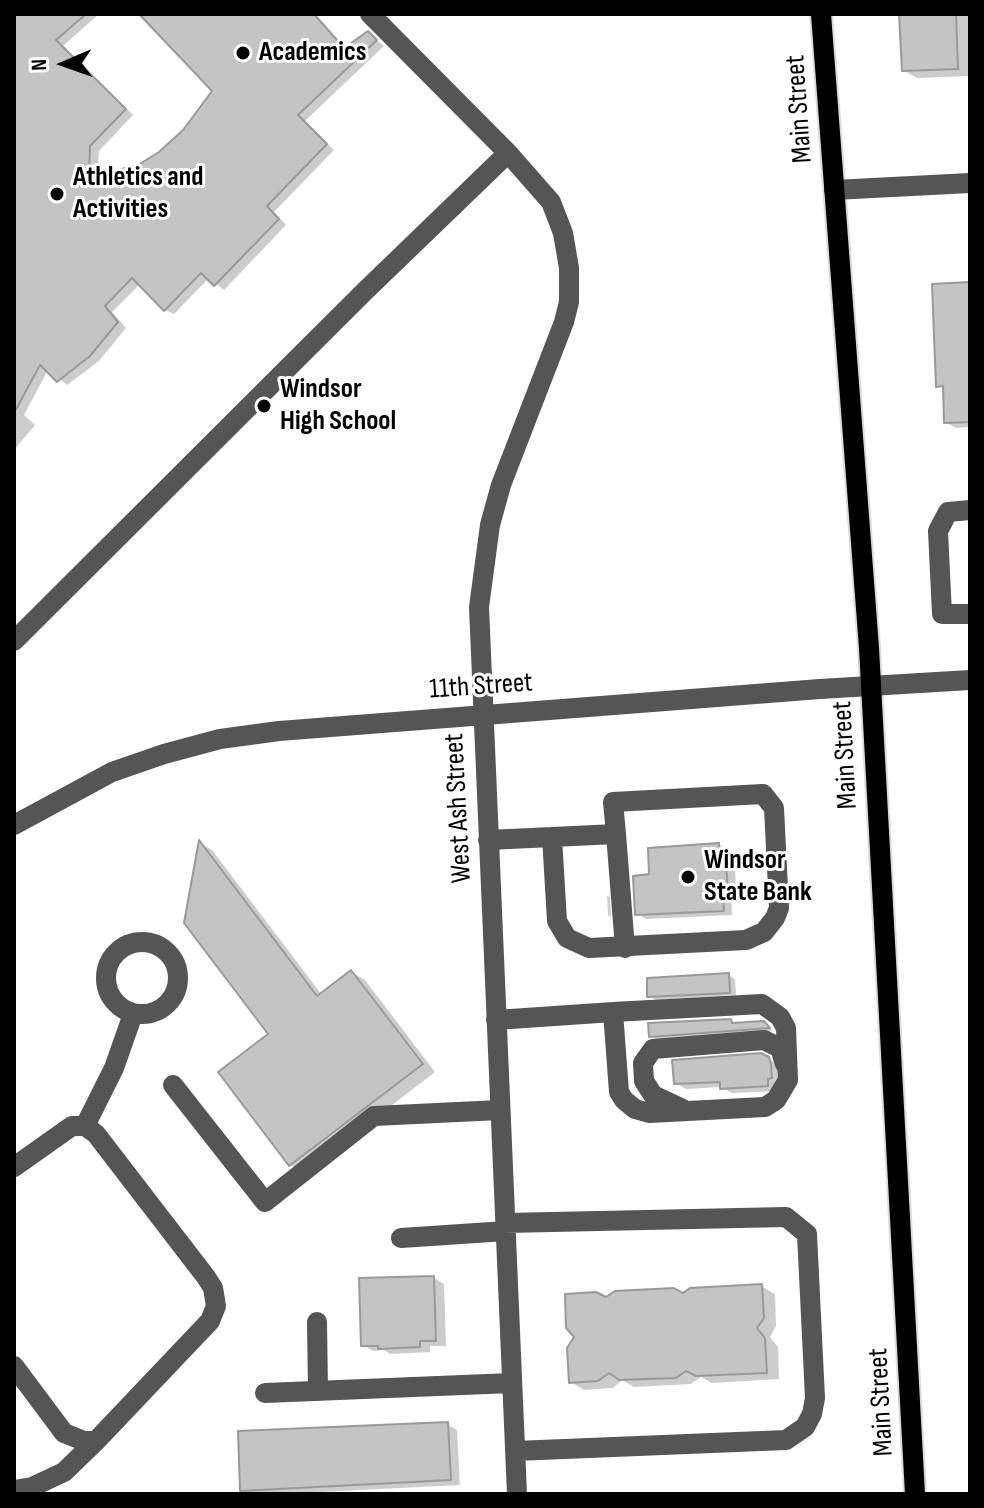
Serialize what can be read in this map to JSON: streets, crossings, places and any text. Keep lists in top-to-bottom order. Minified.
{"streets":{"main road":["Main Street"],"street":["11th Street","West Ash Street"]},"crossings":[["Main Street","11th Street"],["11th Street","West Ash Street"]],"places":["Academics","Athletics and Activities","Windsor High School","Windsor State Bank"],"north":"left"}
